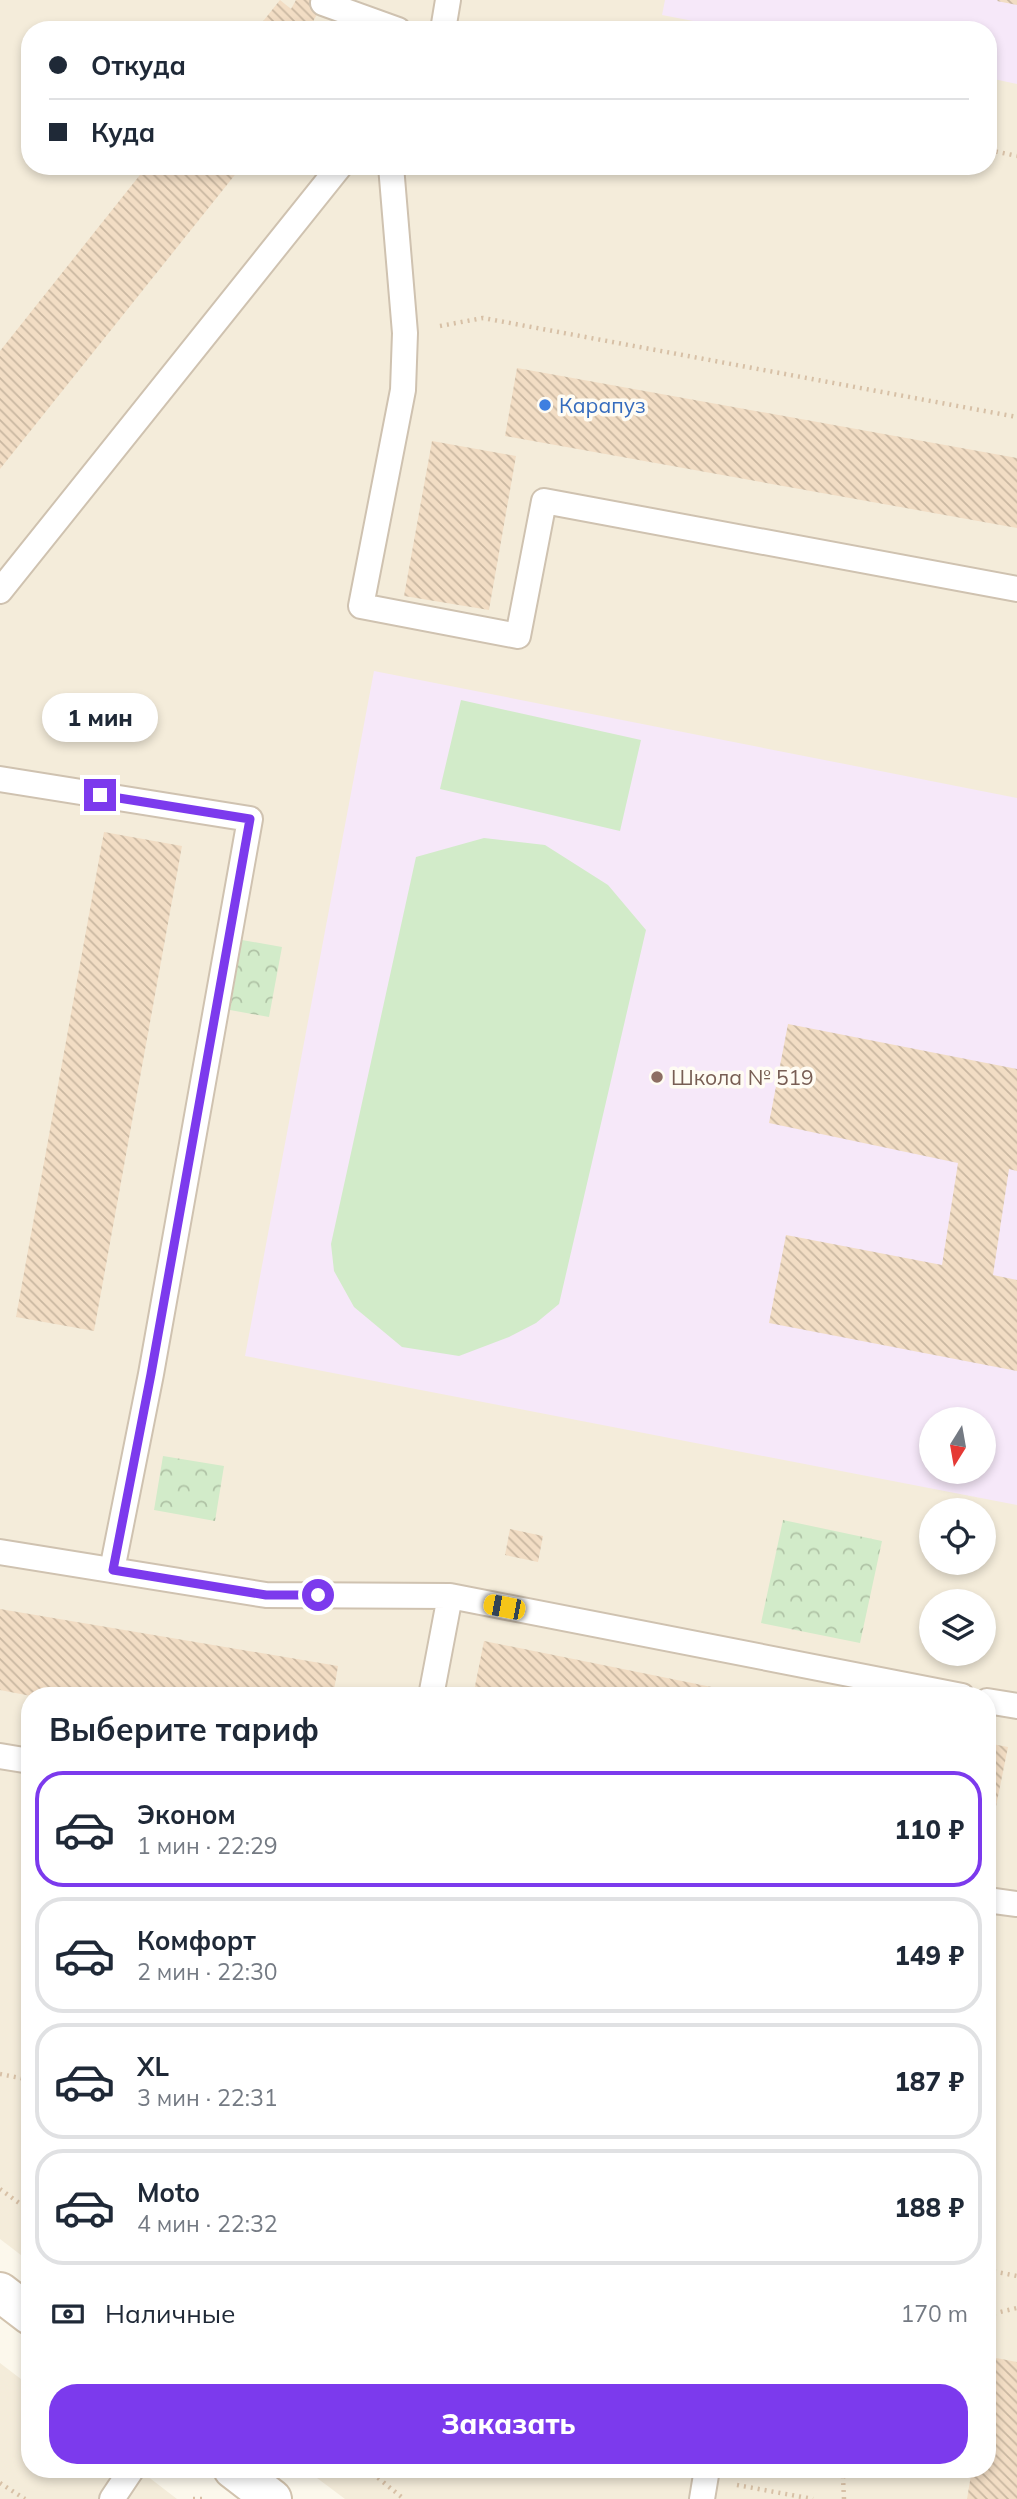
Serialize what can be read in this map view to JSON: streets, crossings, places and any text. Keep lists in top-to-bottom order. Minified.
{"places":["Карапуз","Школа № 519"],"north":"bottom","page":{"banner":["Откуда","Куда"],"bubble":"1 мин","heading":"Выберите тариф","list":[{"name":"Эконом","note":"1 мин · 22:29","value":"110 ₽"},{"name":"Комфорт","note":"2 мин · 22:30","value":"149 ₽"},{"name":"XL","note":"3 мин · 22:31","value":"187 ₽"},{"name":"Moto","note":"4 мин · 22:32","value":"188 ₽"}],"pay":["Наличные","170 m"],"buttons":"Заказать"}}
